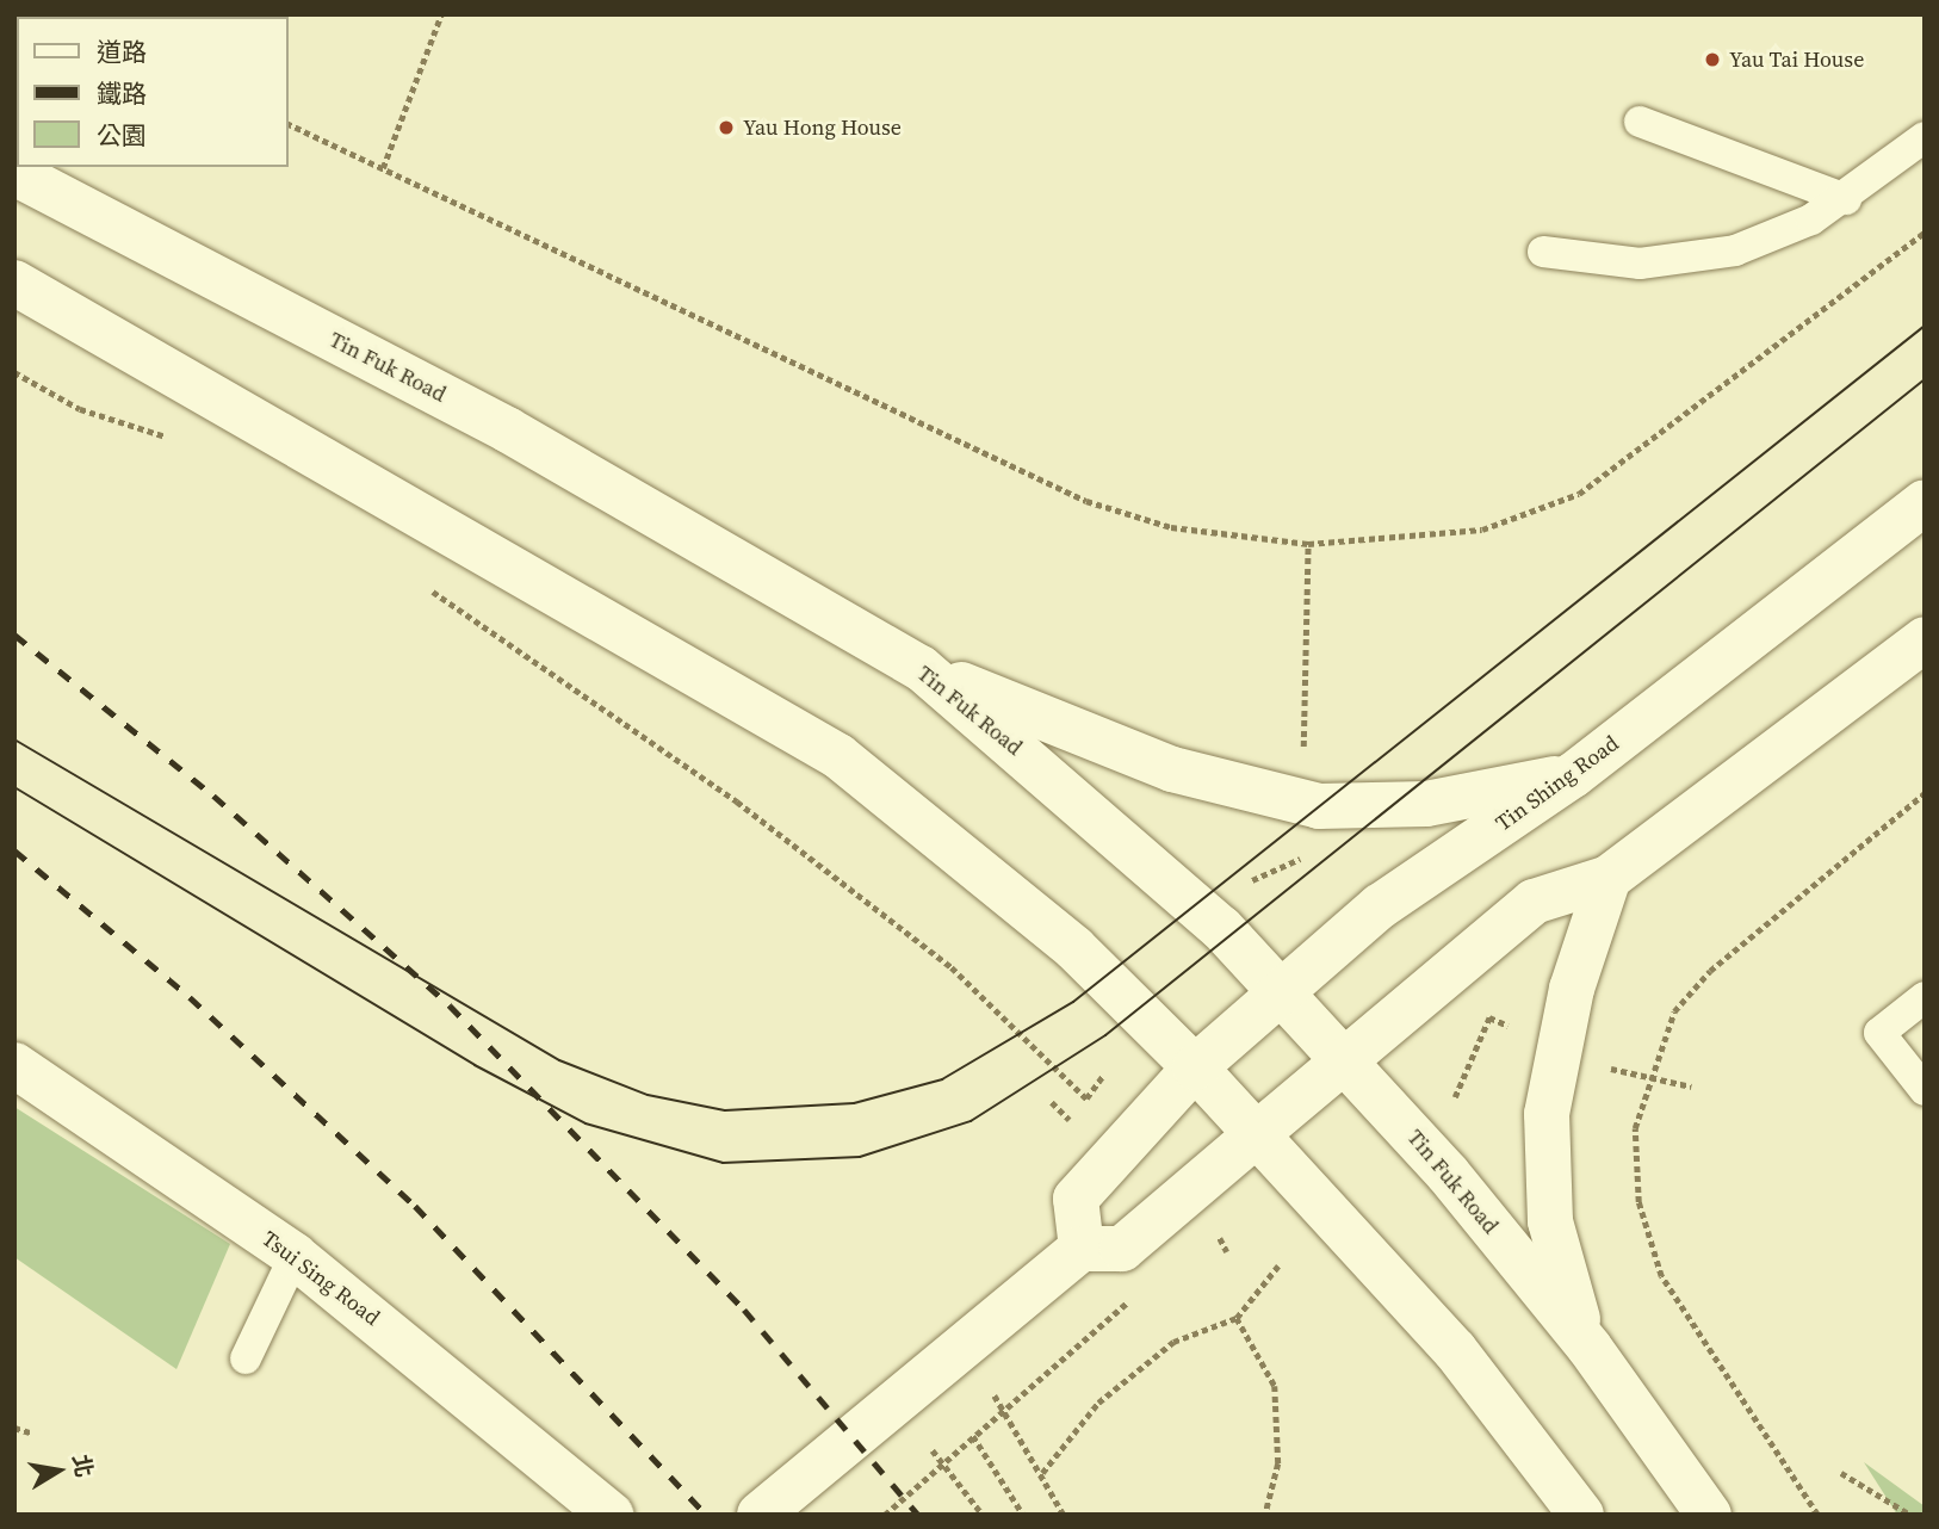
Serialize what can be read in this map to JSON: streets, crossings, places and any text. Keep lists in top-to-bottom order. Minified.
{"streets":{"main road":["Tin Fuk Road","Tin Shing Road","Tsui Sing Road"]},"crossings":[["Tin Fuk Road","Tin Shing Road"]],"places":["Yau Tai House","Yau Hong House"],"legend":["道路","鐵路","公園"],"north":"right"}
